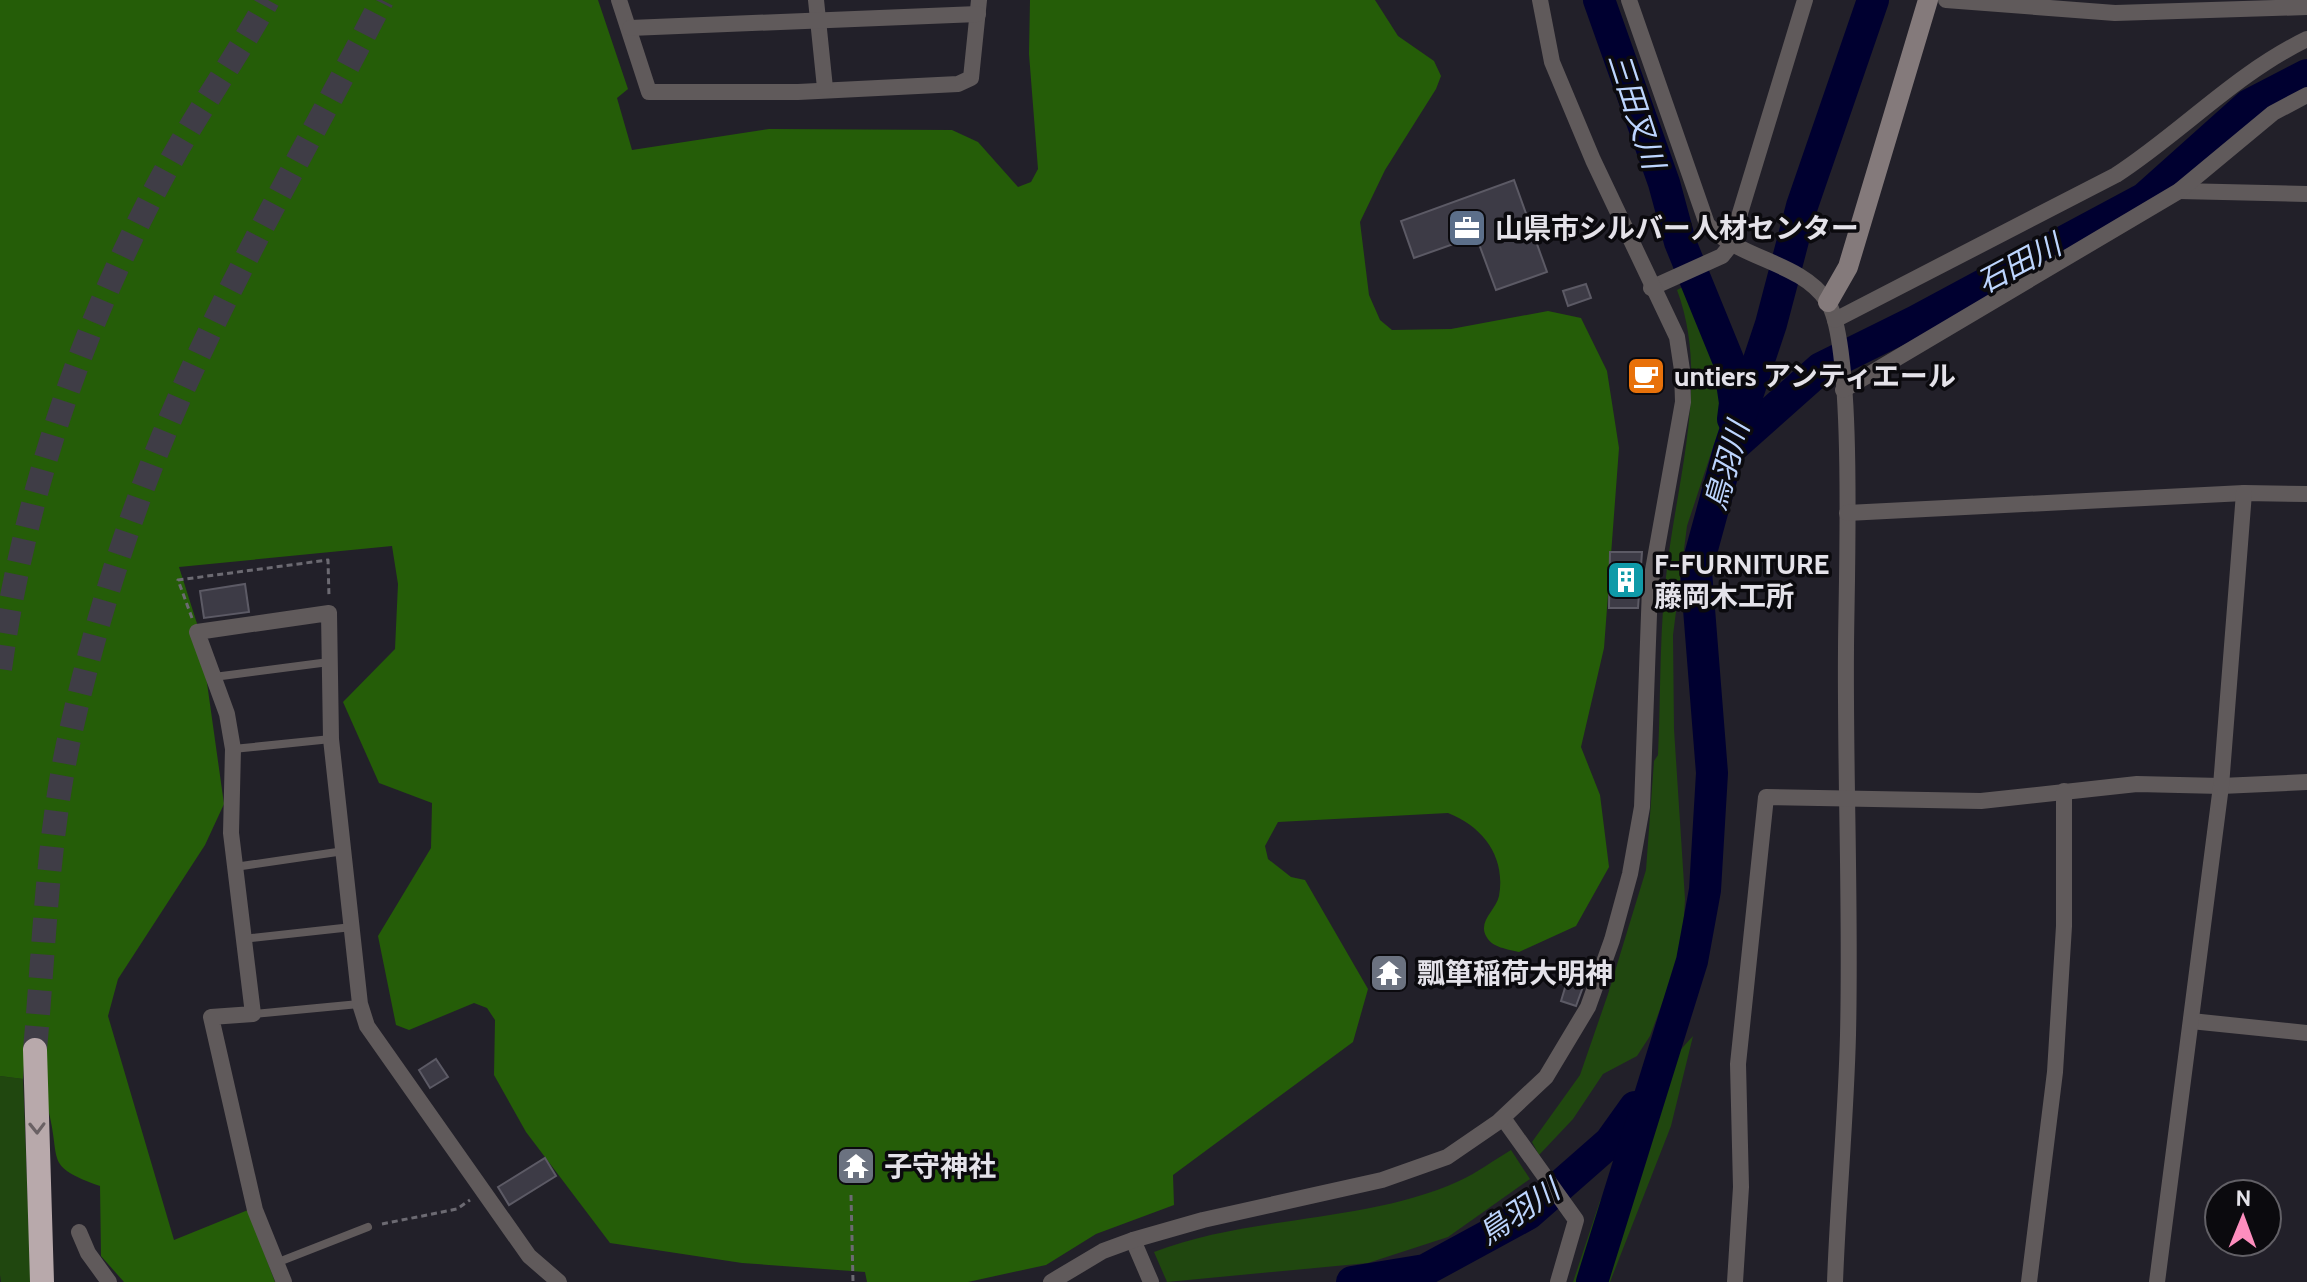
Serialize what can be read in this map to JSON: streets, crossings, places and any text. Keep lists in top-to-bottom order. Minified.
{"water":["三田叉川","石田川","鳥羽川"],"places":{"office":["山県市シルバー人材センター"],"cafe":["untiers アンティエール"],"building":["F-FURNITURE 藤岡木工所"],"temple":["瓢箪稲荷大明神","子守神社"]},"north":"top"}
